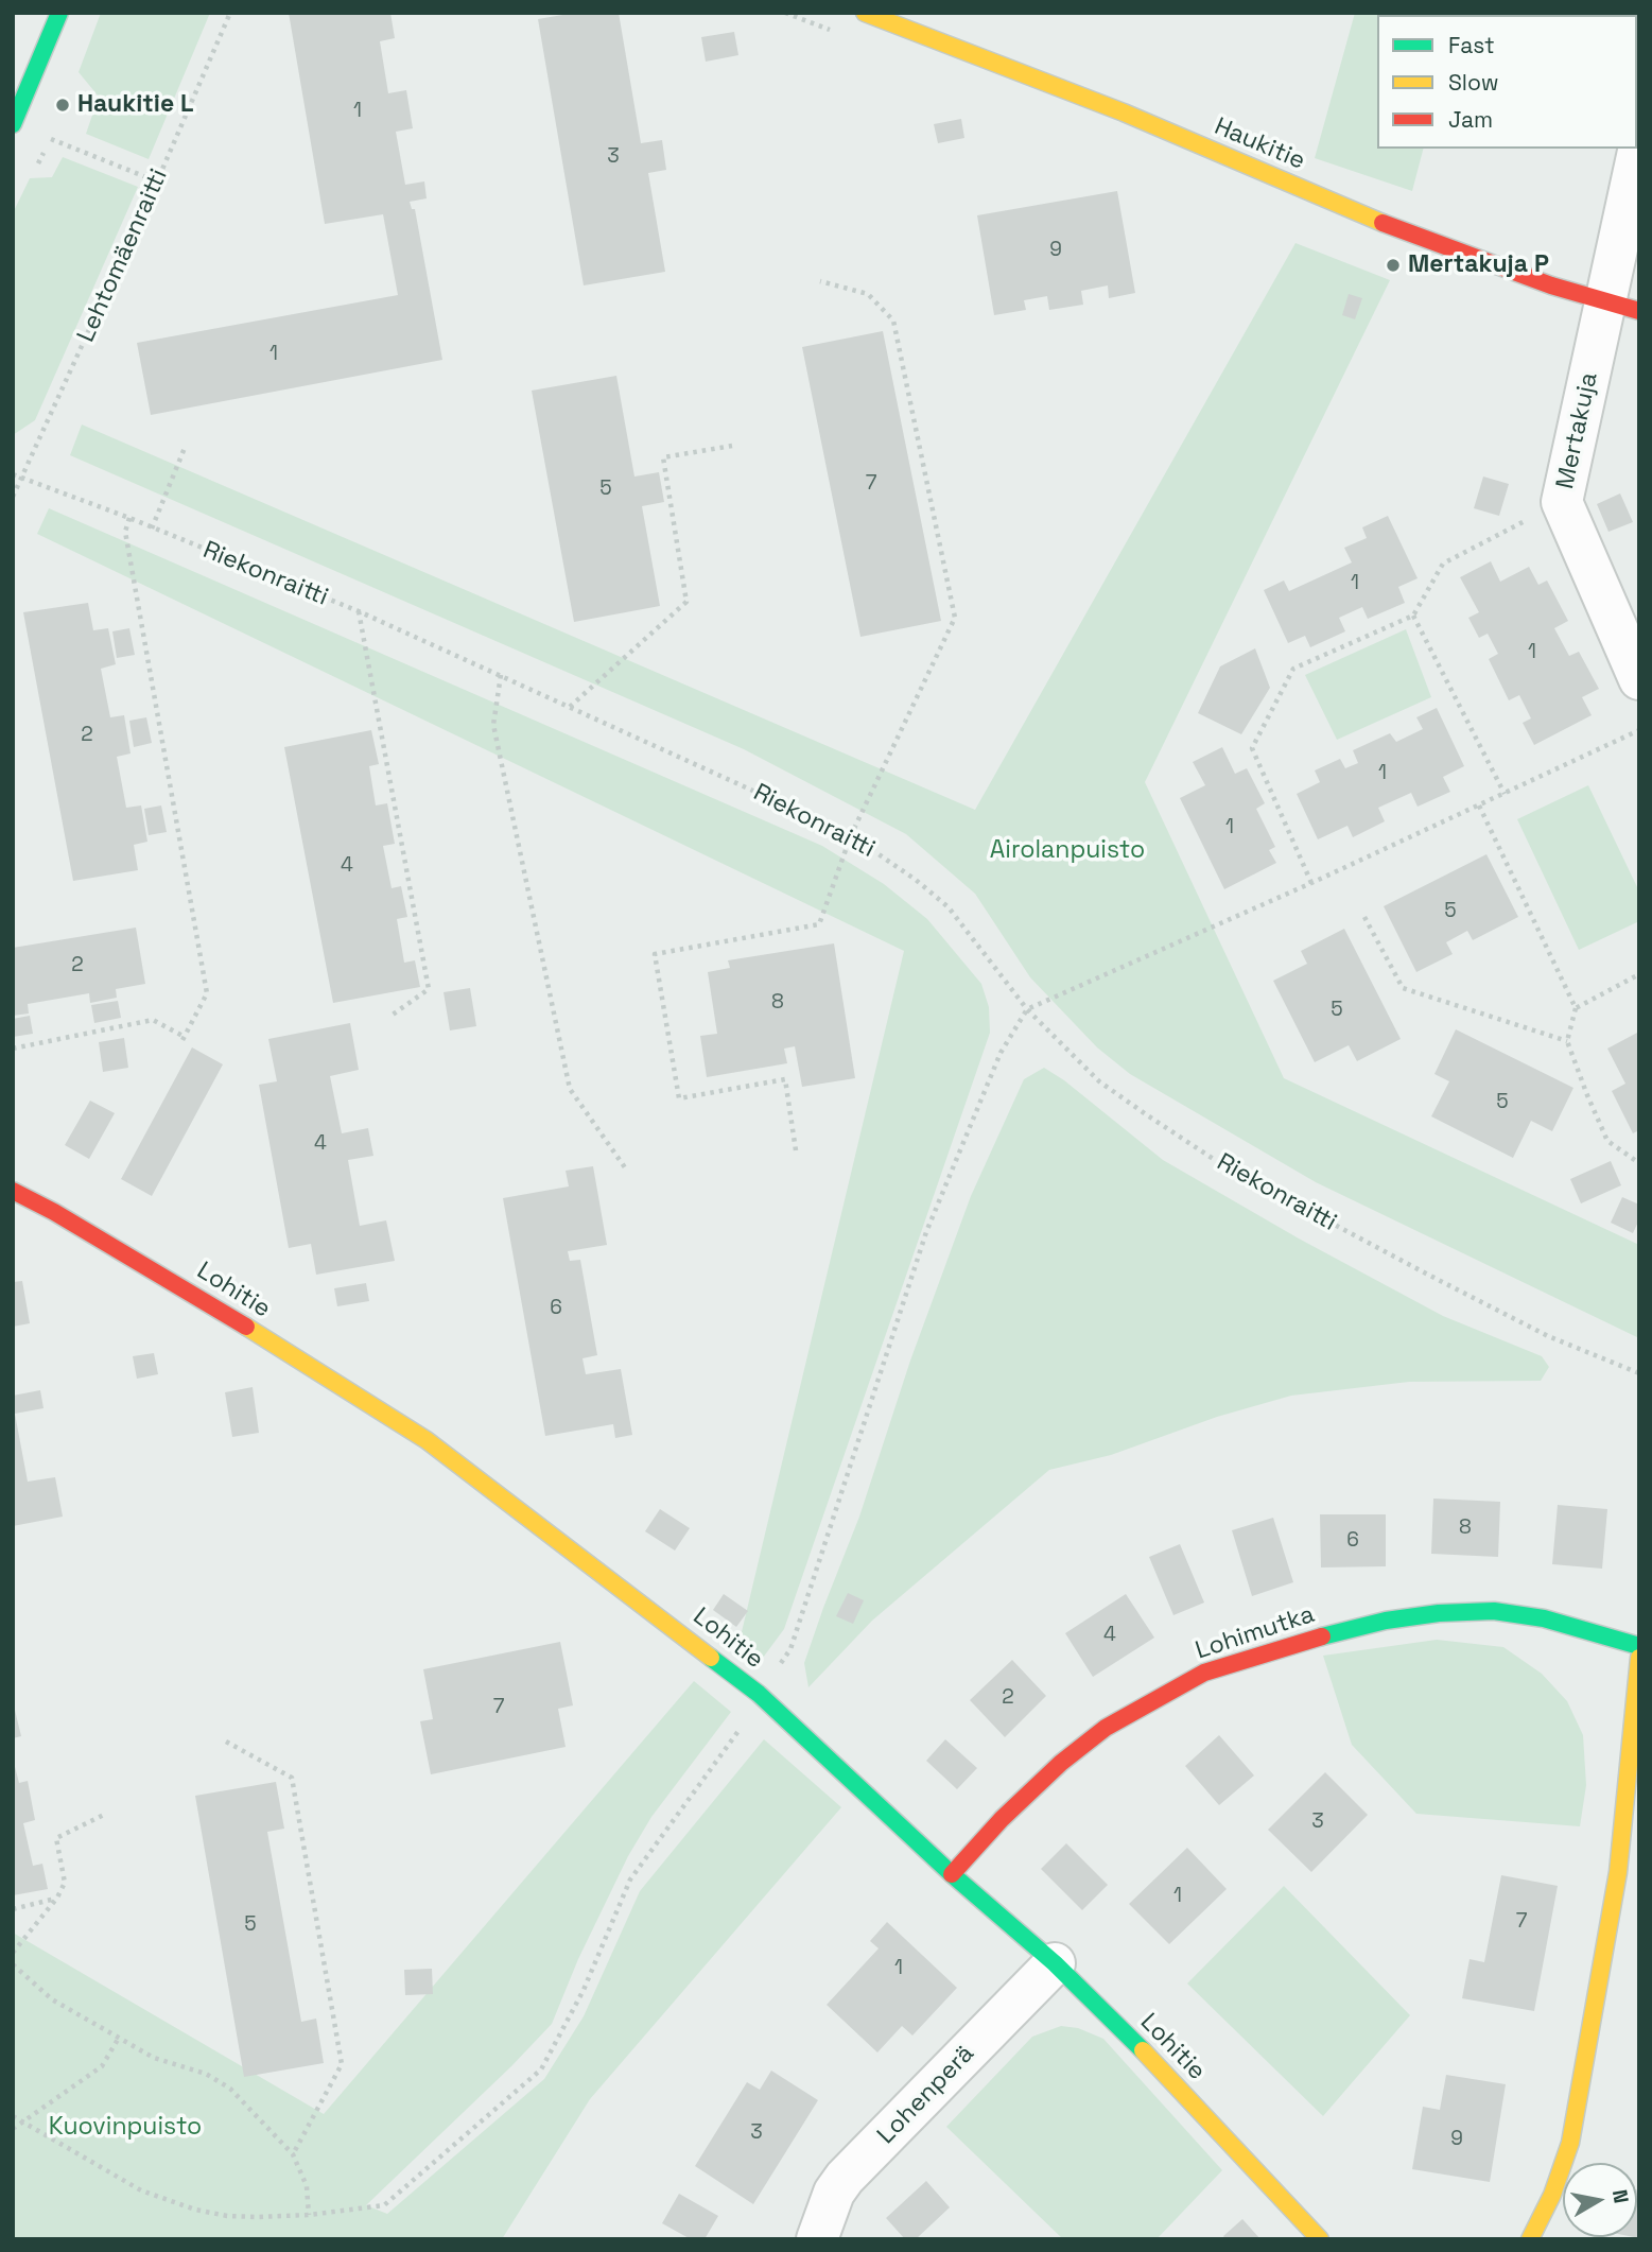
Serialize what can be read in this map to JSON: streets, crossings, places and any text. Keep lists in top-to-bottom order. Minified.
{"streets":{"street":["Haukitie","Mertakuja","Lohitie","Lohimutka","Lohenperä"],"path":["Lehtomäenraitti","Riekonraitti"]},"crossings":[["Haukitie","Mertakuja"],["Lehtomäenraitti","Riekonraitti"],["Lohitie","Lohimutka"],["Lohitie","Lohenperä"]],"parks":["Airolanpuisto","Kuovinpuisto"],"places":["Haukitie L","Mertakuja P"],"house_numbers":["1","3","9","1","7","5","1","1","2","1","1","4","5","2","8","5","5","4","6","8","6","4","2","7","3","1","7","5","1","3","9"],"legend":["Fast","Slow","Jam"],"north":"right"}
